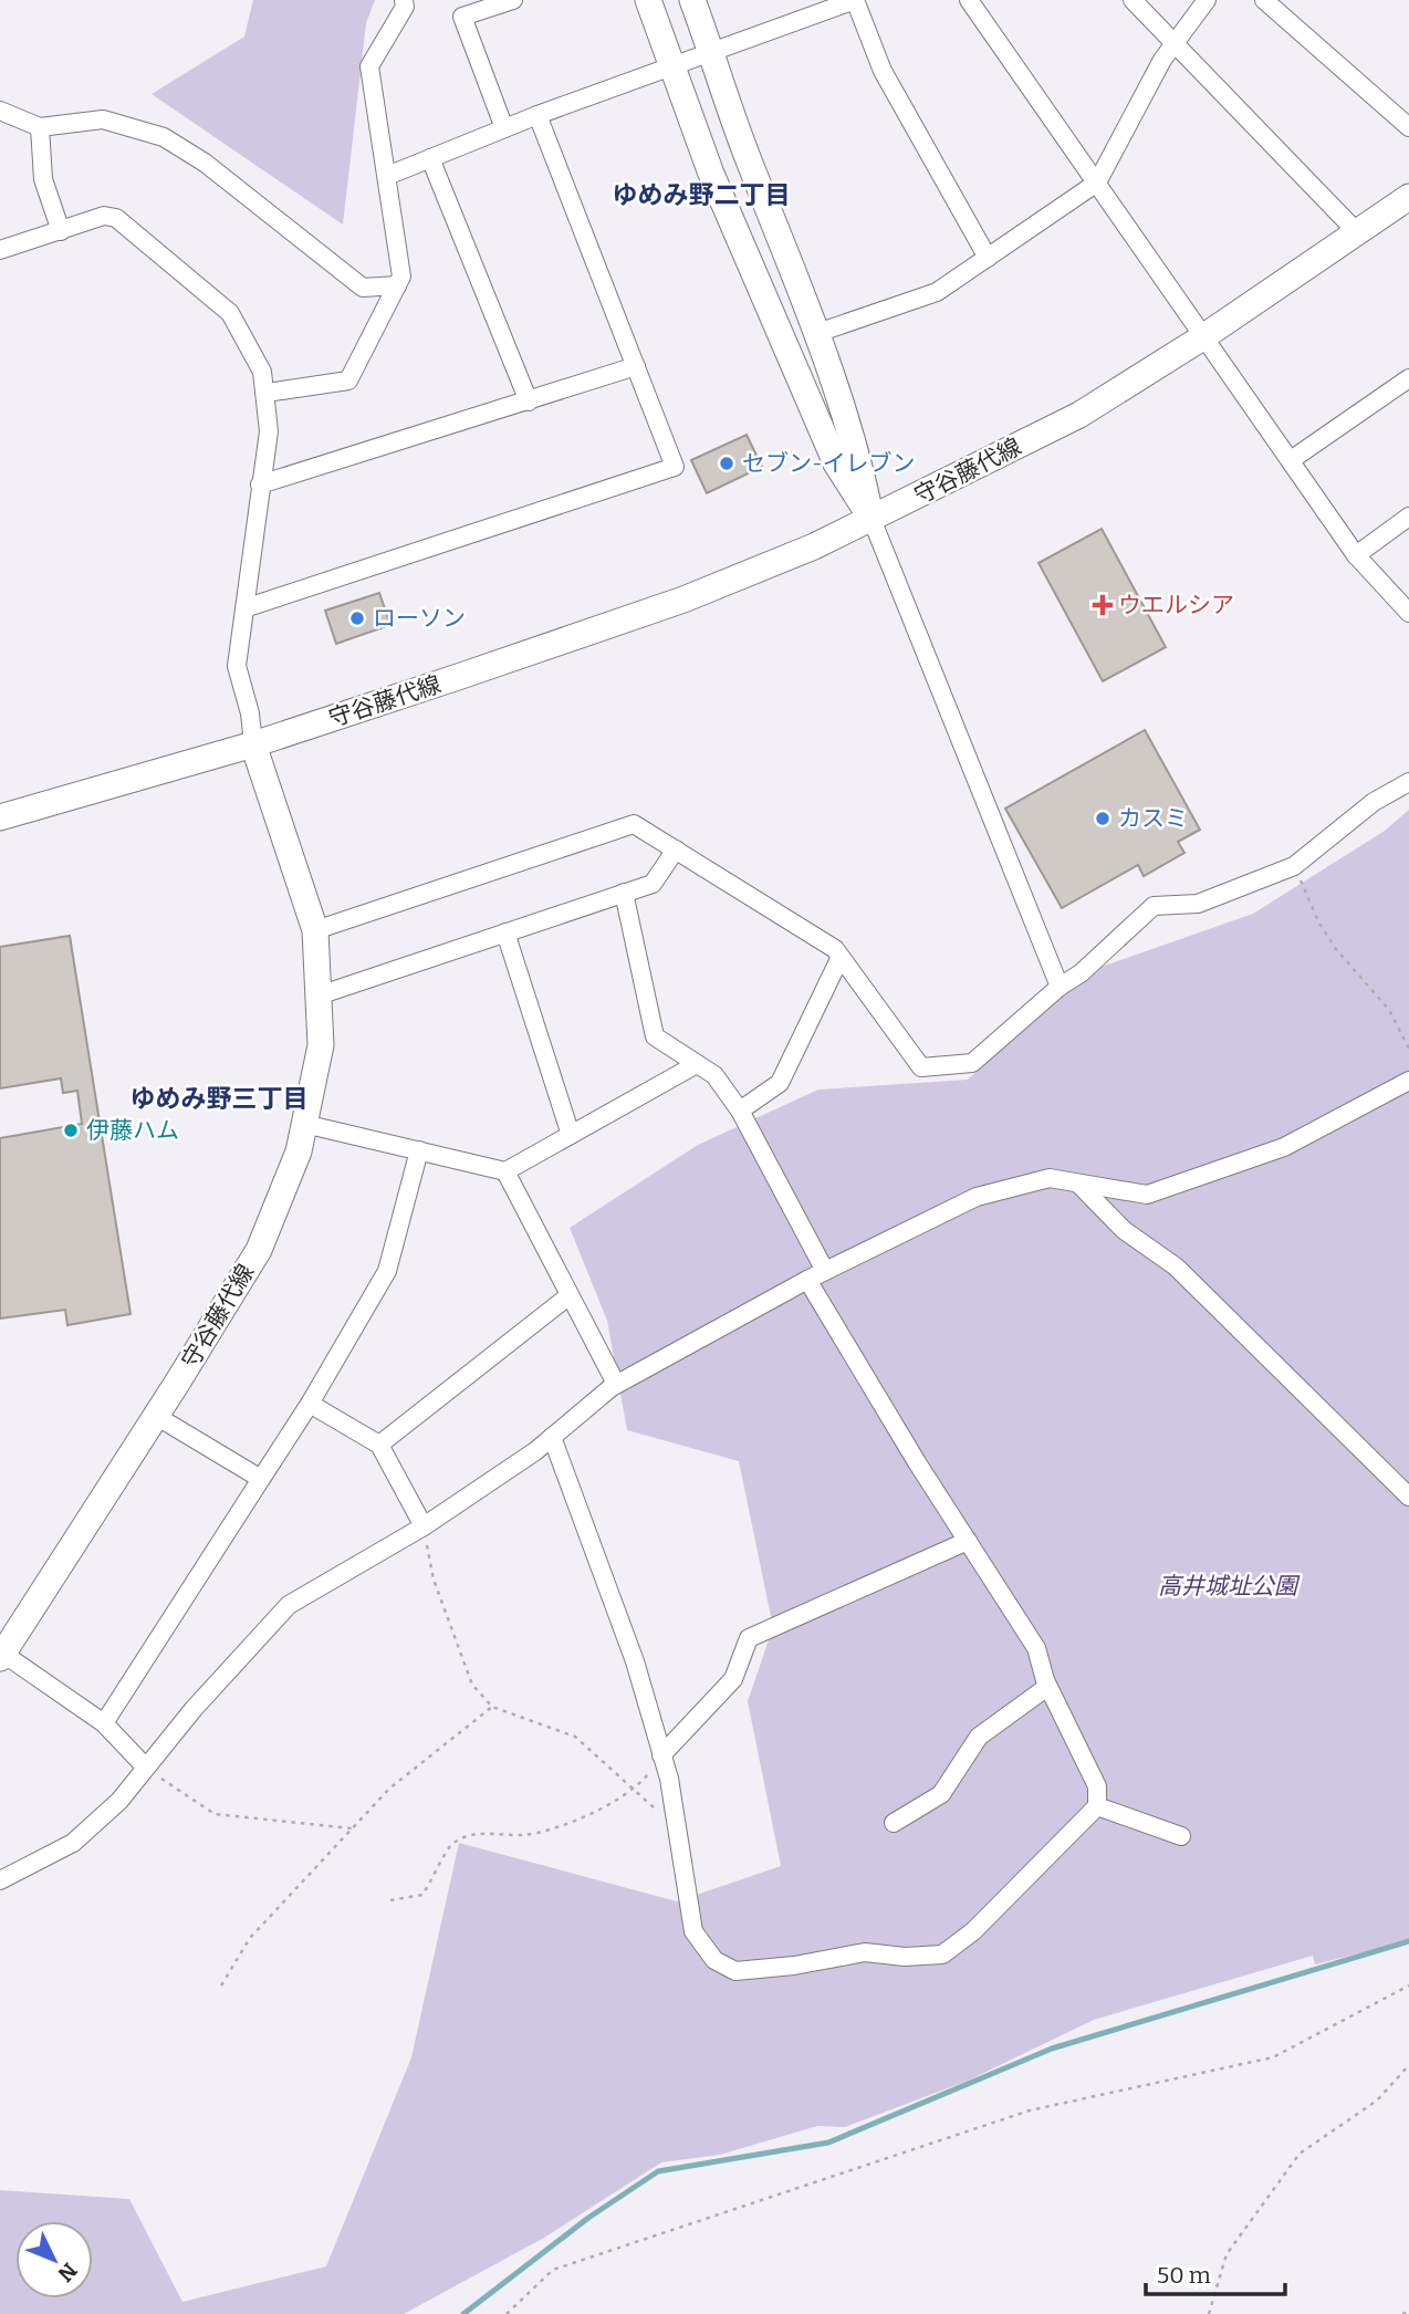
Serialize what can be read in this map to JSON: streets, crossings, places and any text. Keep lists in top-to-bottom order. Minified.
{"streets":{"main road":["守谷藤代線"]},"districts":["ゆめみ野二丁目","ゆめみ野三丁目"],"parks":["高井城址公園"],"places":{"other":["セブン-イレブン","ローソン","カスミ","伊藤ハム"],"health":["ウエルシア"]},"scale_bar":"50 m","north":"bottom right"}
